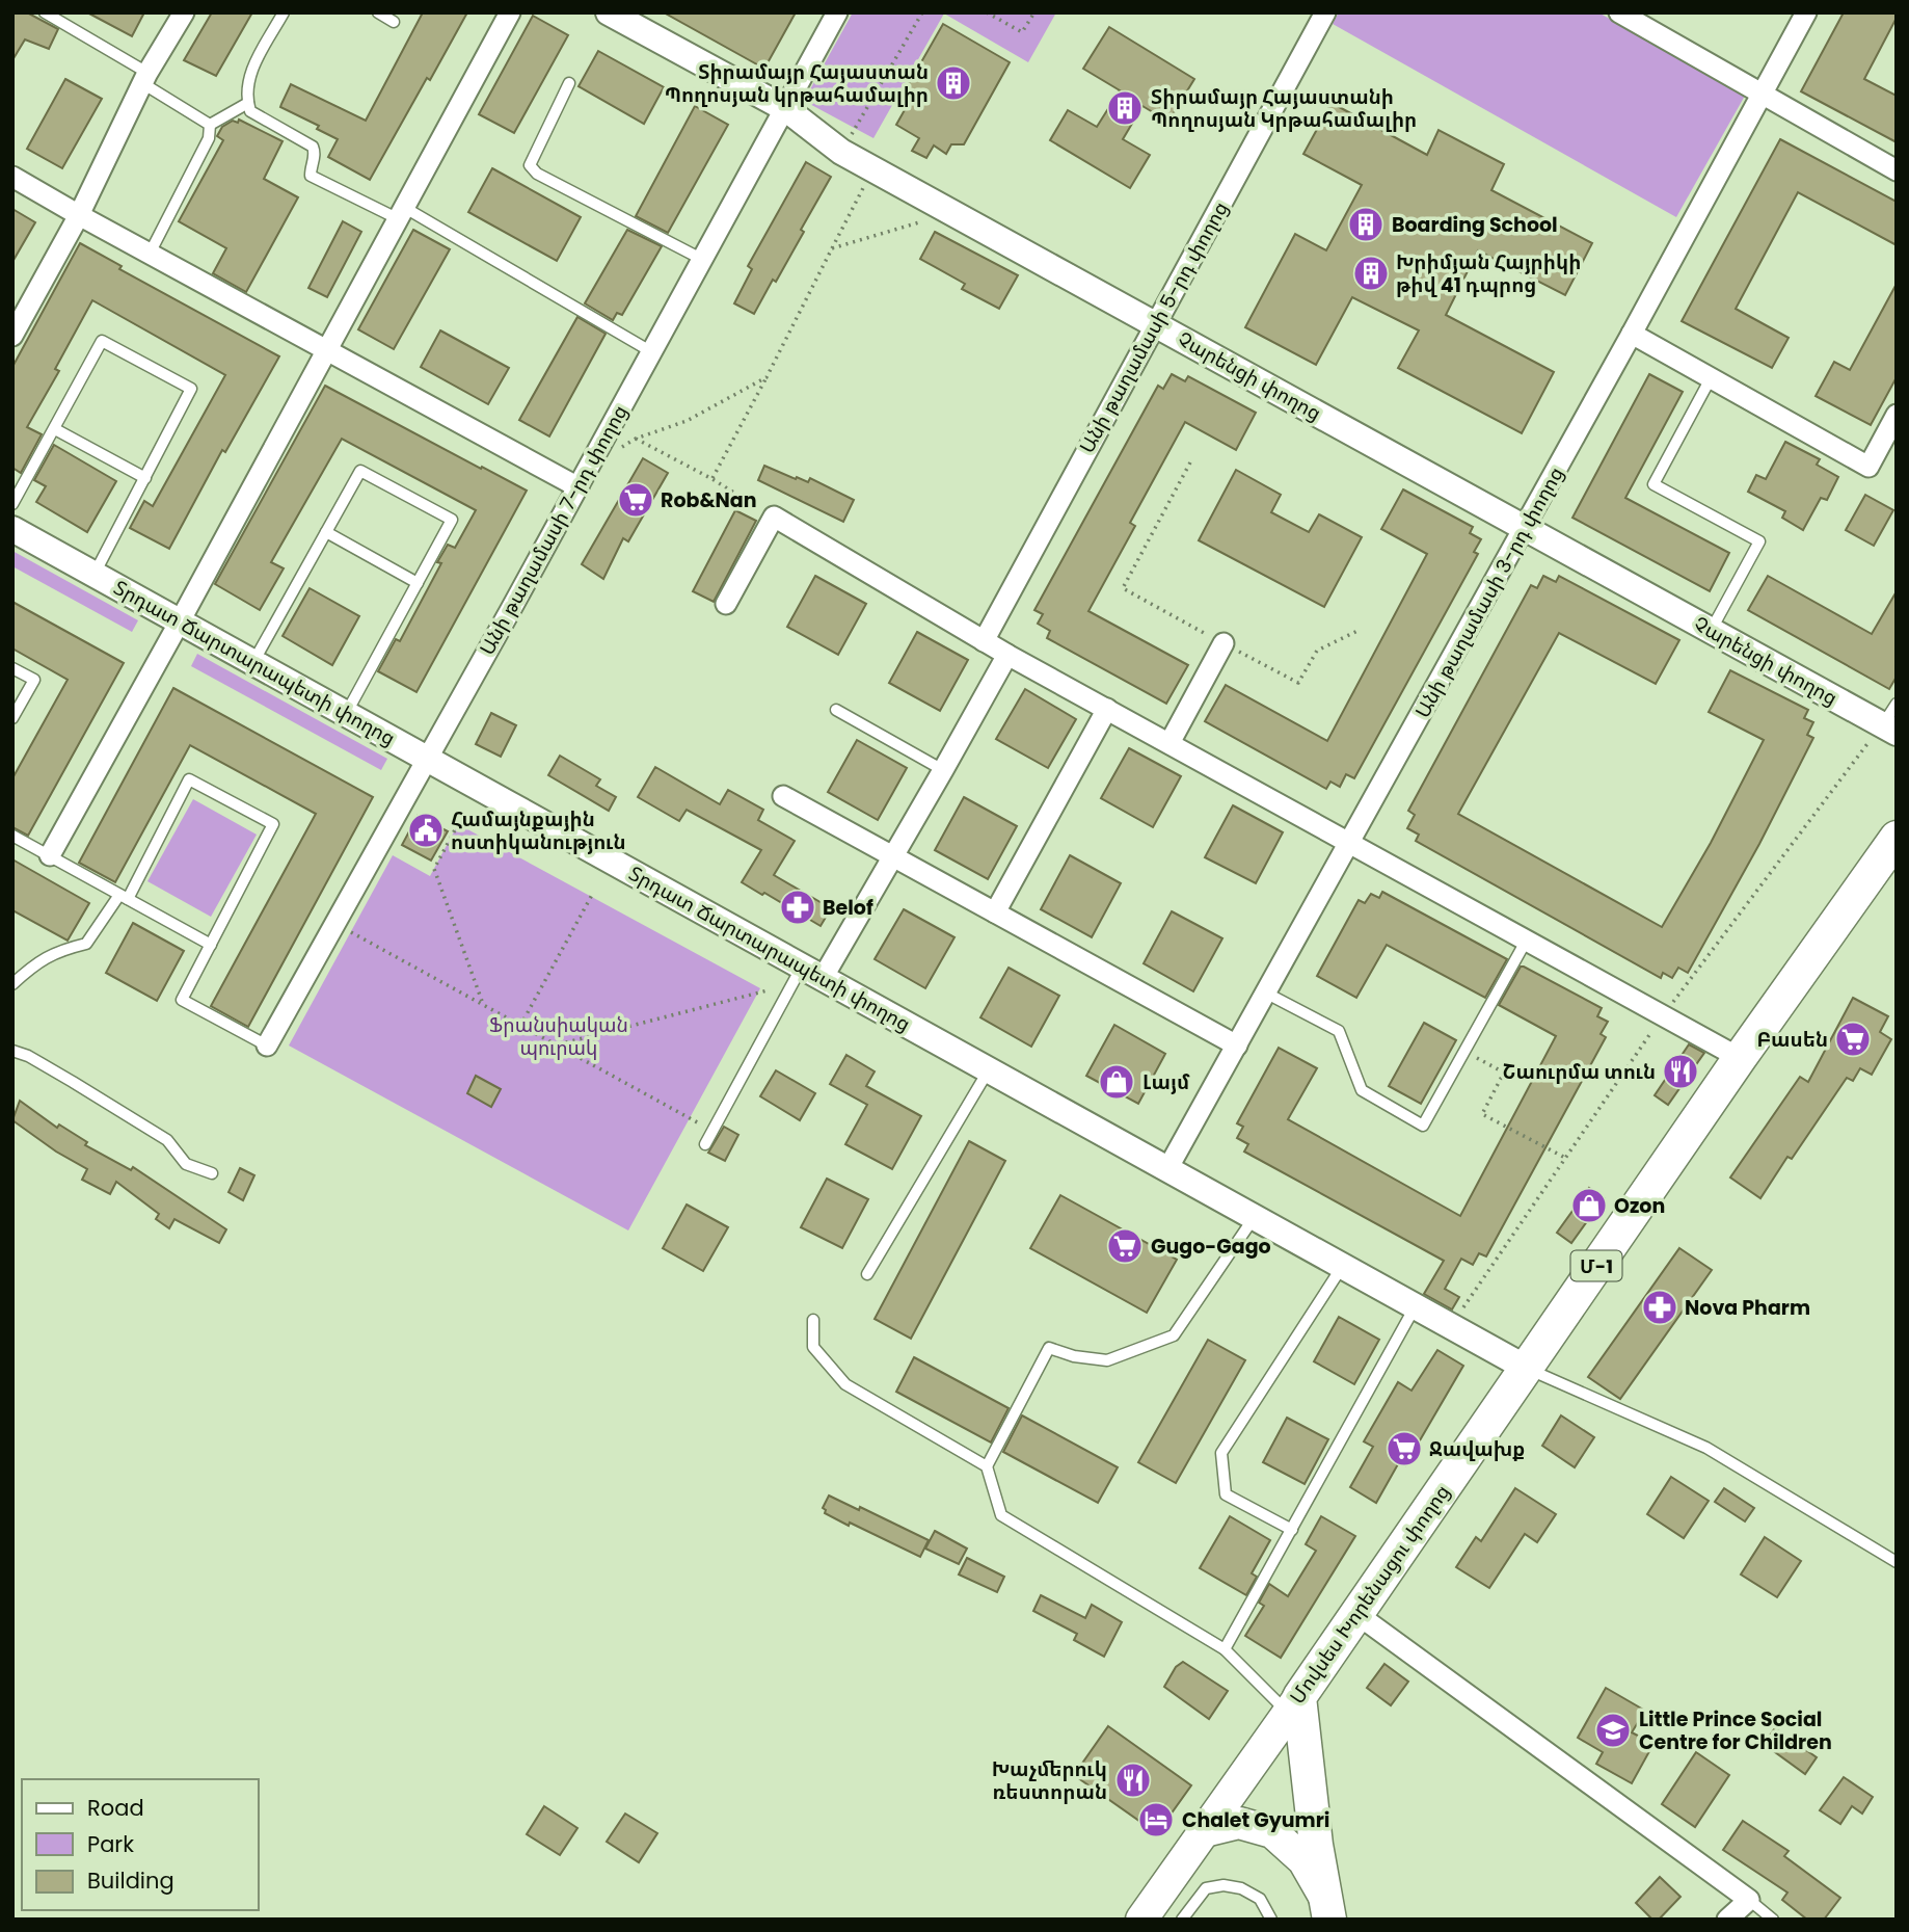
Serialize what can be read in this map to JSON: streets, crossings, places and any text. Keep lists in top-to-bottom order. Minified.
{"streets":{"highway":["Մ-1","Մովսես Խորենացու փողոց"],"street":["Անի թաղամասի 5-րդ փողոց","Չարենցի փողոց","Անի թաղամասի 7-րդ փողոց","Անի թաղամասի 3-րդ փողոց","Տրդատ Ճարտարապետի փողոց"]},"crossings":[["Անի թաղամասի 5-րդ փողոց","Չարենցի փողոց"],["Չարենցի փողոց","Անի թաղամասի 7-րդ փողոց"],["Չարենցի փողոց","Անի թաղամասի 3-րդ փողոց"],["Անի թաղամասի 7-րդ փողոց","Տրդատ Ճարտարապետի փողոց"],["Անի թաղամասի 3-րդ փողոց","Տրդատ Ճարտարապետի փողոց"],["Տրդատ Ճարտարապետի փողոց","Մովսես Խորենացու փողոց"]],"parks":["Ֆրանսիական պուրակ"],"places":{"building":["Տիրամայր Հայաստան Պողոսյան կրթահամալիր","Տիրամայր Հայաստանի Պողոսյան Կրթահամալիր","Boarding School","Խրիմյան Հայրիկի թիվ 41 դպրոց"],"supermarket":["Rob&Nan","Բասեն","Gugo-Gago","Ջավախք"],"public building":["Համայնքային ոստիկանություն"],"pharmacy":["Belof","Nova Pharm"],"restaurant":["Շաուրմա տուն","Խաչմերուկ ռեստորան"],"shop":["Լայմ","Ozon"],"school or university":["Little Prince Social Centre for Children"],"hotel":["Chalet Gyumri"]},"legend":["Road","Park","Building"]}
